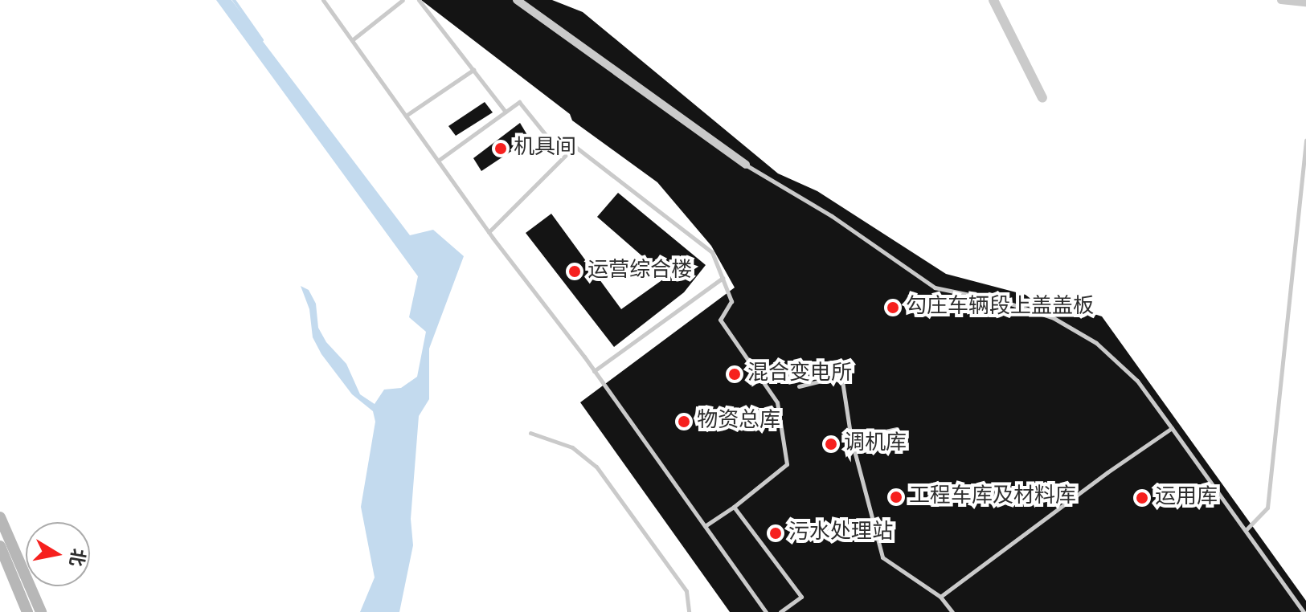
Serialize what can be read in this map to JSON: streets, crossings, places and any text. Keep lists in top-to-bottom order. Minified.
{"places":["机具间","运营综合楼","勾庄车辆段上盖盖板","混合变电所","物资总库","调机库","工程车库及材料库","运用库","污水处理站"],"north":"right"}
